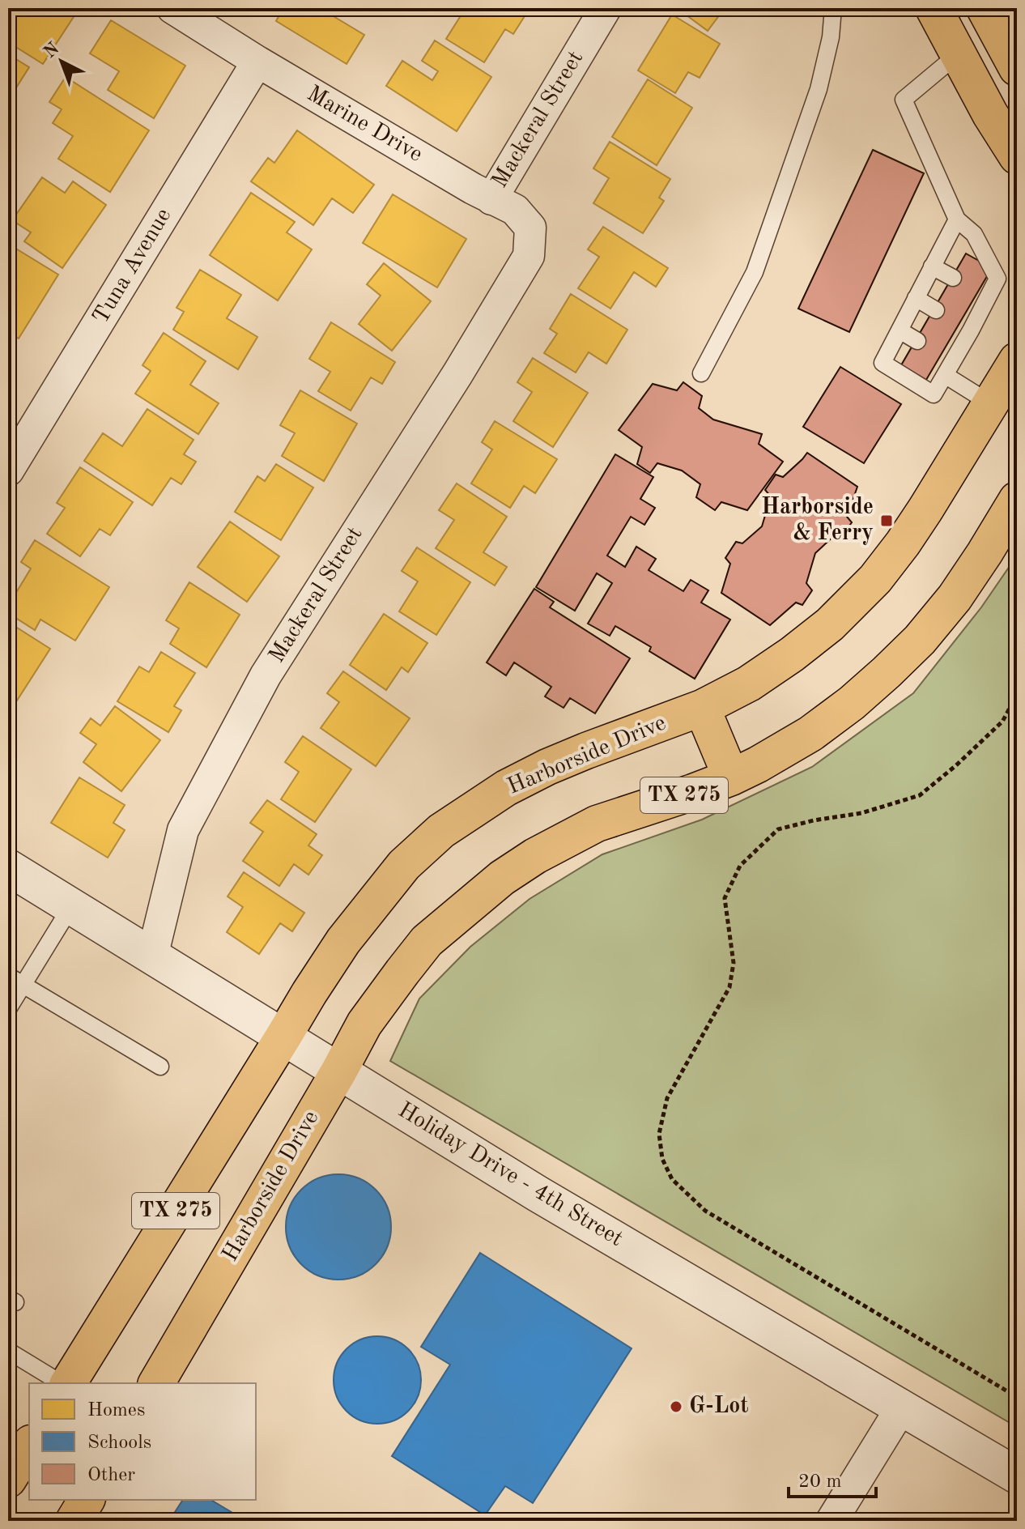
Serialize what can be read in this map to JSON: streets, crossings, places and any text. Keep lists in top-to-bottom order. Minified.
{"streets":{"main road":["Harborside Drive","TX 275"],"street":["Mackeral Street","Marine Drive","Tuna Avenue","Holiday Drive - 4th Street"]},"crossings":[["Mackeral Street","Marine Drive"],["Mackeral Street","Holiday Drive - 4th Street"],["Marine Drive","Tuna Avenue"],["Harborside Drive","Holiday Drive - 4th Street"]],"places":{"transit":["Harborside & Ferry"],"other":["G-Lot"]},"legend":["Homes","Schools","Other"],"scale_bar":"20 m","north":"top left"}
